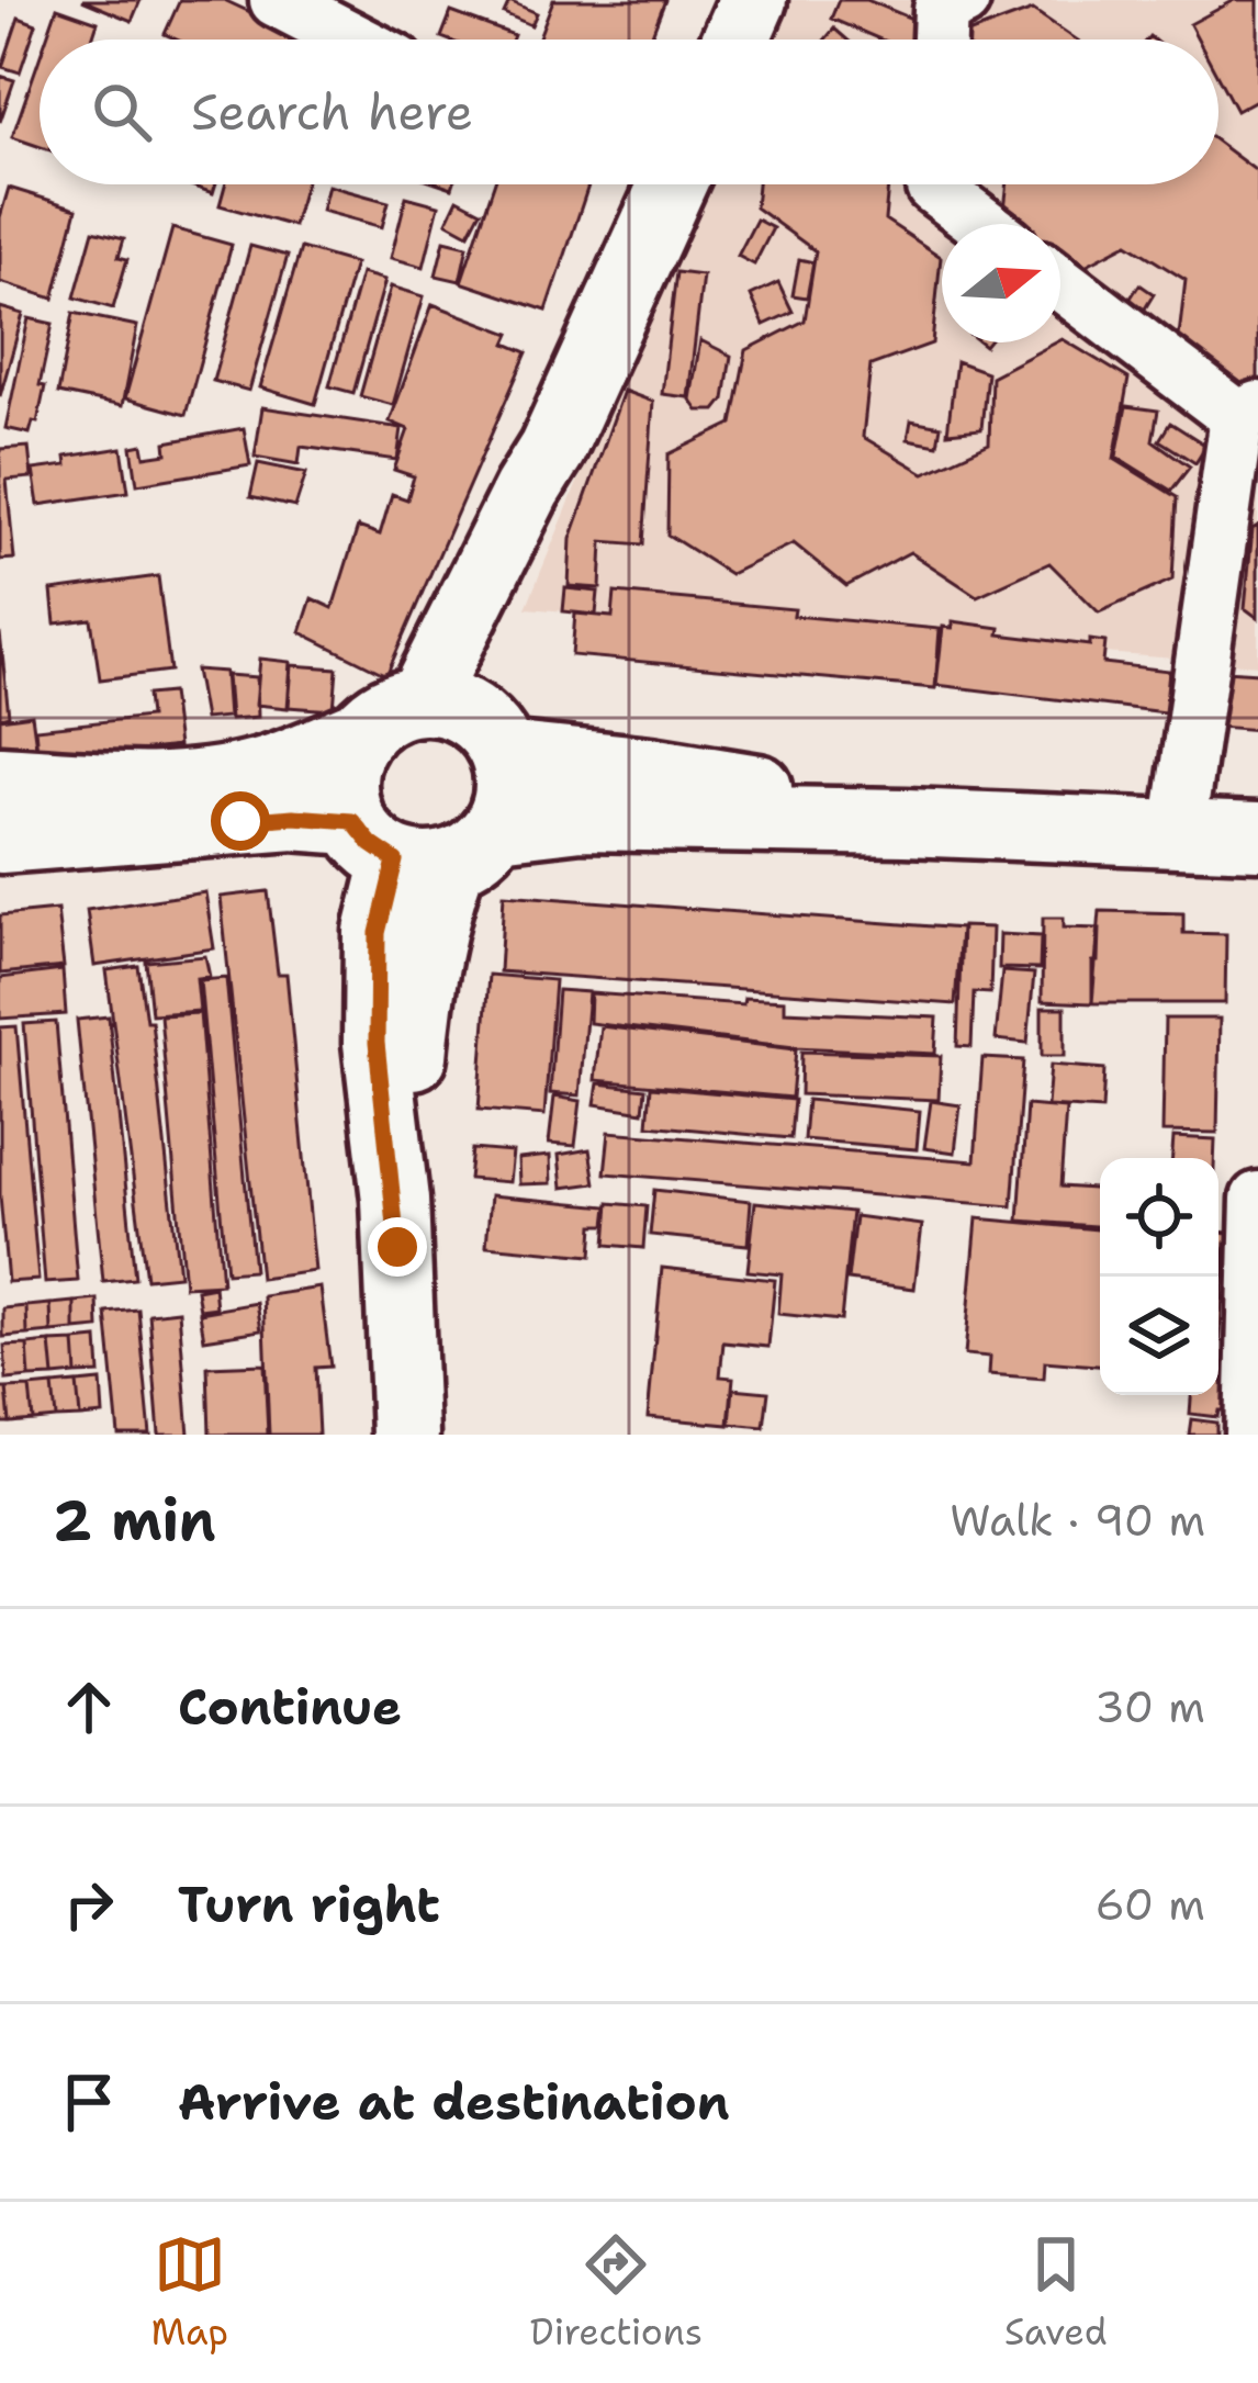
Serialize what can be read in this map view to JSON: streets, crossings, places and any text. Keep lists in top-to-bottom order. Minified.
{"north":"right","page":{"search":"Search here","heading":["2 min","Walk · 90 m"],"list":[["Continue","30 m"],["Turn right","60 m"],"Arrive at destination"],"nav":["Map","Directions","Saved"]}}
